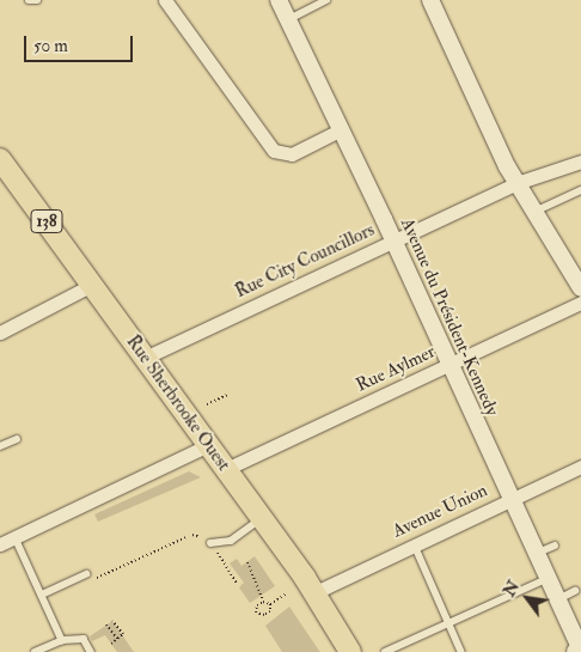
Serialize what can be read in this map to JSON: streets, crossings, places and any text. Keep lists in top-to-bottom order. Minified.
{"streets":{"main road":["138","Rue Sherbrooke Ouest"],"street":["Rue City Councillors","Avenue du Président-Kennedy","Rue Aylmer","Avenue Union"]},"crossings":[["Rue City Councillors","Avenue du Président-Kennedy"],["Rue City Councillors","Rue Sherbrooke Ouest"],["Avenue du Président-Kennedy","Rue Aylmer"],["Avenue du Président-Kennedy","Avenue Union"],["Rue Aylmer","Rue Sherbrooke Ouest"],["Rue Sherbrooke Ouest","Avenue Union"]],"scale_bar":"50 m","north":"top left"}
